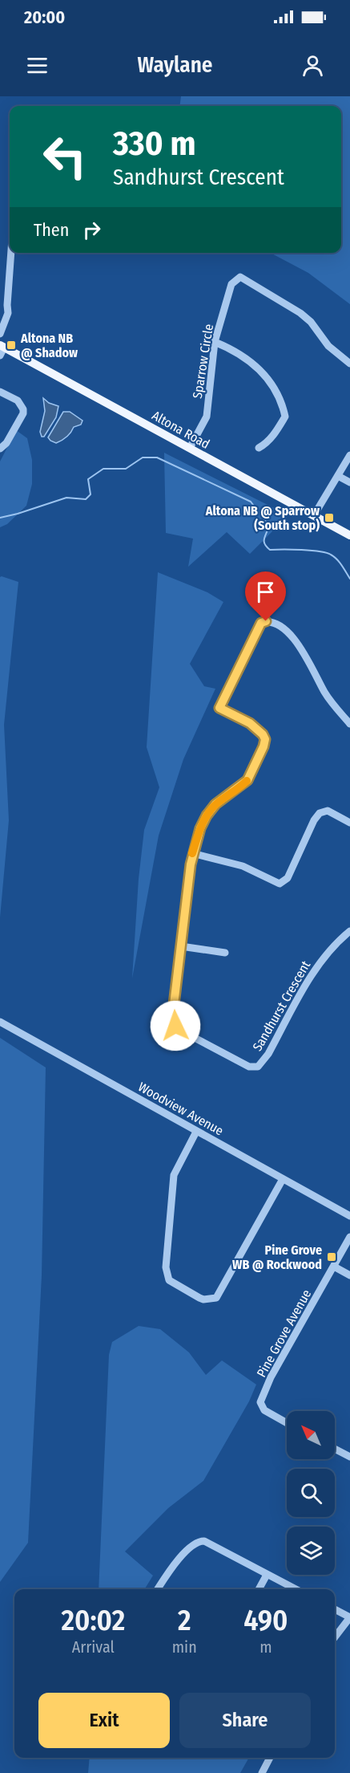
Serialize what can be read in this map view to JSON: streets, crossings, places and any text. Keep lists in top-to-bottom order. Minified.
{"streets":{"main road":["Altona Road"],"street":["Sparrow Circle","Sandhurst Crescent","Woodview Avenue","Pine Grove Avenue"]},"crossings":[["Sparrow Circle","Altona Road"]],"places":{"transit":["Altona NB @ Shadow","Altona NB @ Sparrow (South stop)","Pine Grove WB @ Rockwood"]},"north":"top left","page":{"status":"20:00","header":"Waylane","turn":["330 m","Sandhurst Crescent"],"then":"Then","eta":["20:02","Arrival","2","min","490","m"],"buttons":["Exit","Share"]}}
